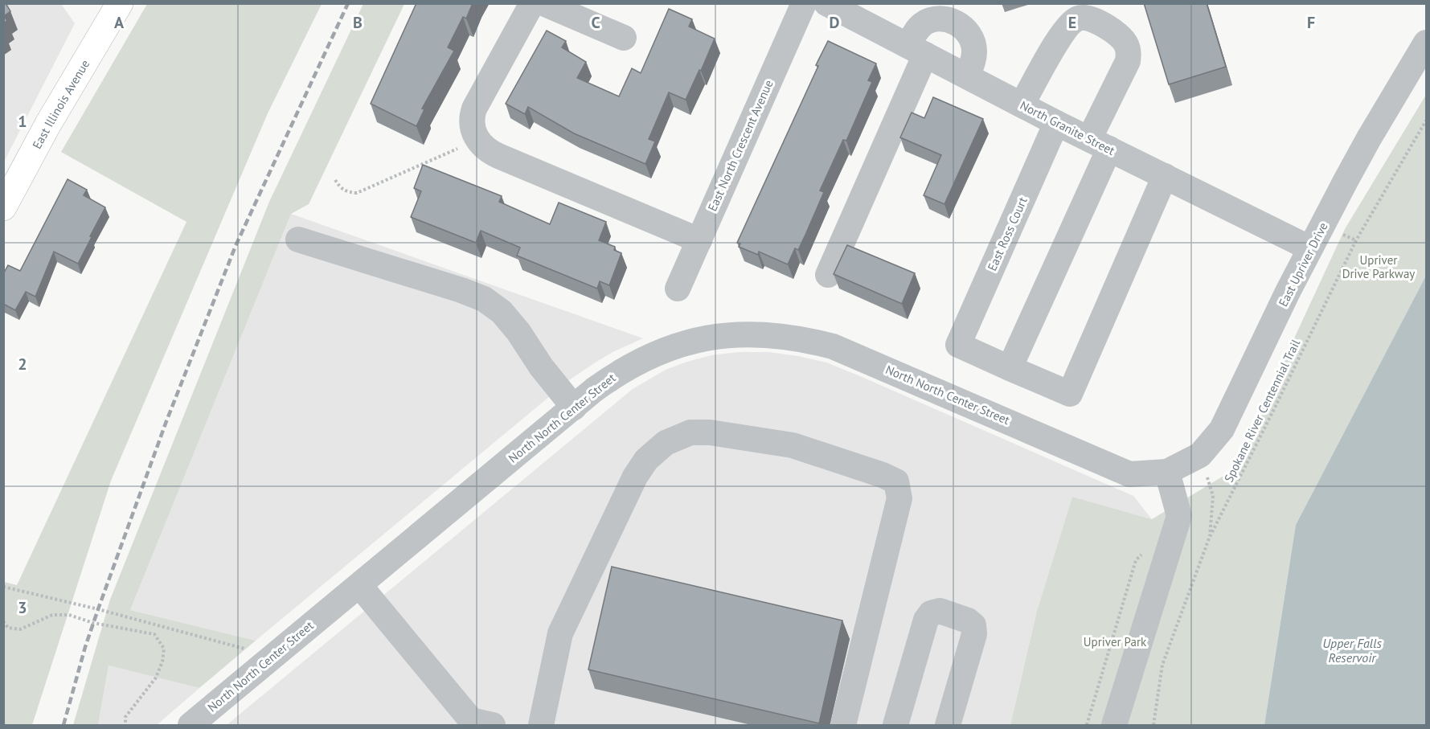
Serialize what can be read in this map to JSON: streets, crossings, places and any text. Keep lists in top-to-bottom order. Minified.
{"streets":{"main road":["East Illinois Avenue"],"street":["North Granite Street","East North Crescent Avenue","East Ross Court","East Upriver Drive","North North Center Street"],"path":["Spokane River Centennial Trail"]},"crossings":[["North Granite Street","East Ross Court"],["North Granite Street","East Upriver Drive"],["East Upriver Drive","North North Center Street"]],"water":["Upper Falls Reservoir"],"parks":["Upriver Drive Parkway","Upriver Park"],"grid":{"columns":["A","B","C","D","E","F"],"rows":["1","2","3"]}}
